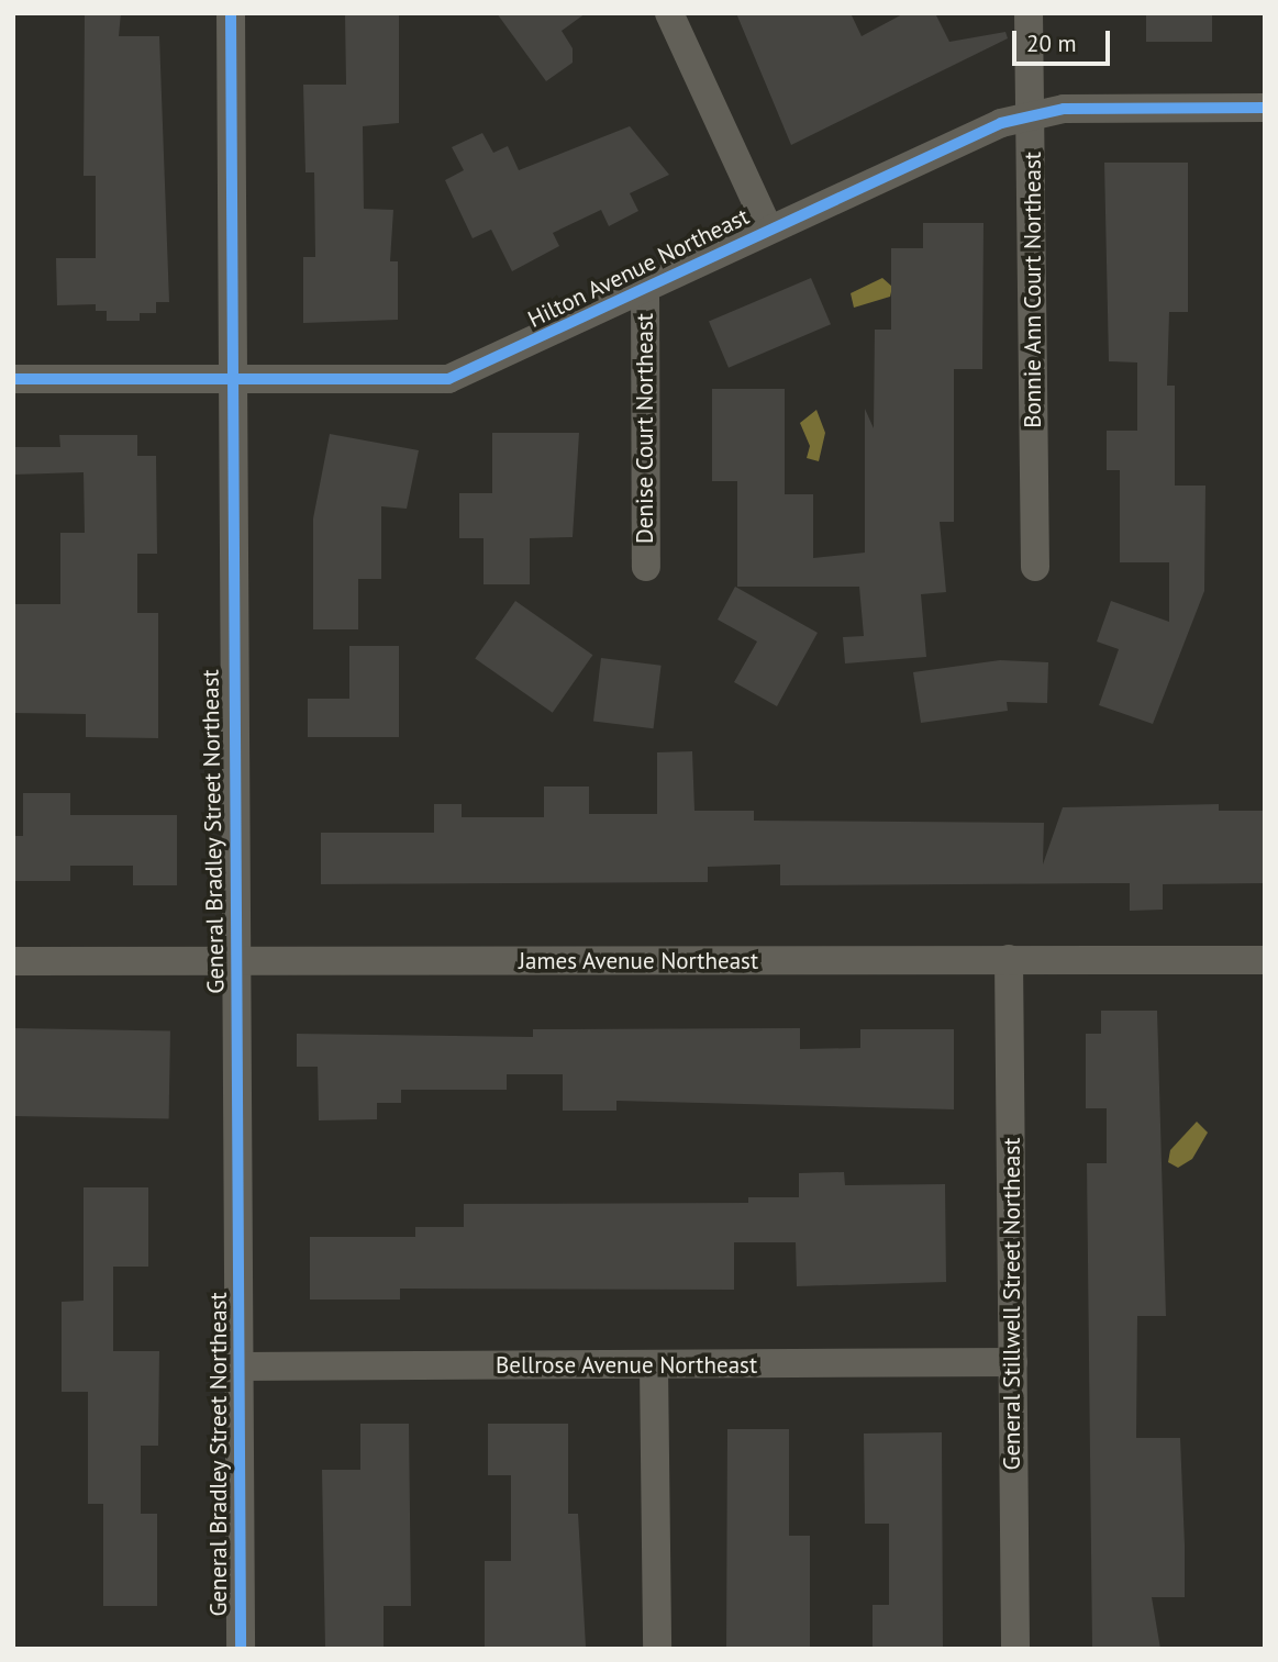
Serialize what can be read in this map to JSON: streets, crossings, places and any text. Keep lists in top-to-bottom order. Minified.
{"streets":{"street":["Hilton Avenue Northeast","Bonnie Ann Court Northeast","Denise Court Northeast","General Bradley Street Northeast","James Avenue Northeast","General Stillwell Street Northeast","Bellrose Avenue Northeast"]},"crossings":[["Hilton Avenue Northeast","Bonnie Ann Court Northeast"],["Hilton Avenue Northeast","Denise Court Northeast"],["Hilton Avenue Northeast","General Bradley Street Northeast"],["General Bradley Street Northeast","James Avenue Northeast"],["General Bradley Street Northeast","Bellrose Avenue Northeast"],["James Avenue Northeast","General Stillwell Street Northeast"],["General Stillwell Street Northeast","Bellrose Avenue Northeast"]],"scale_bar":"20 m"}
